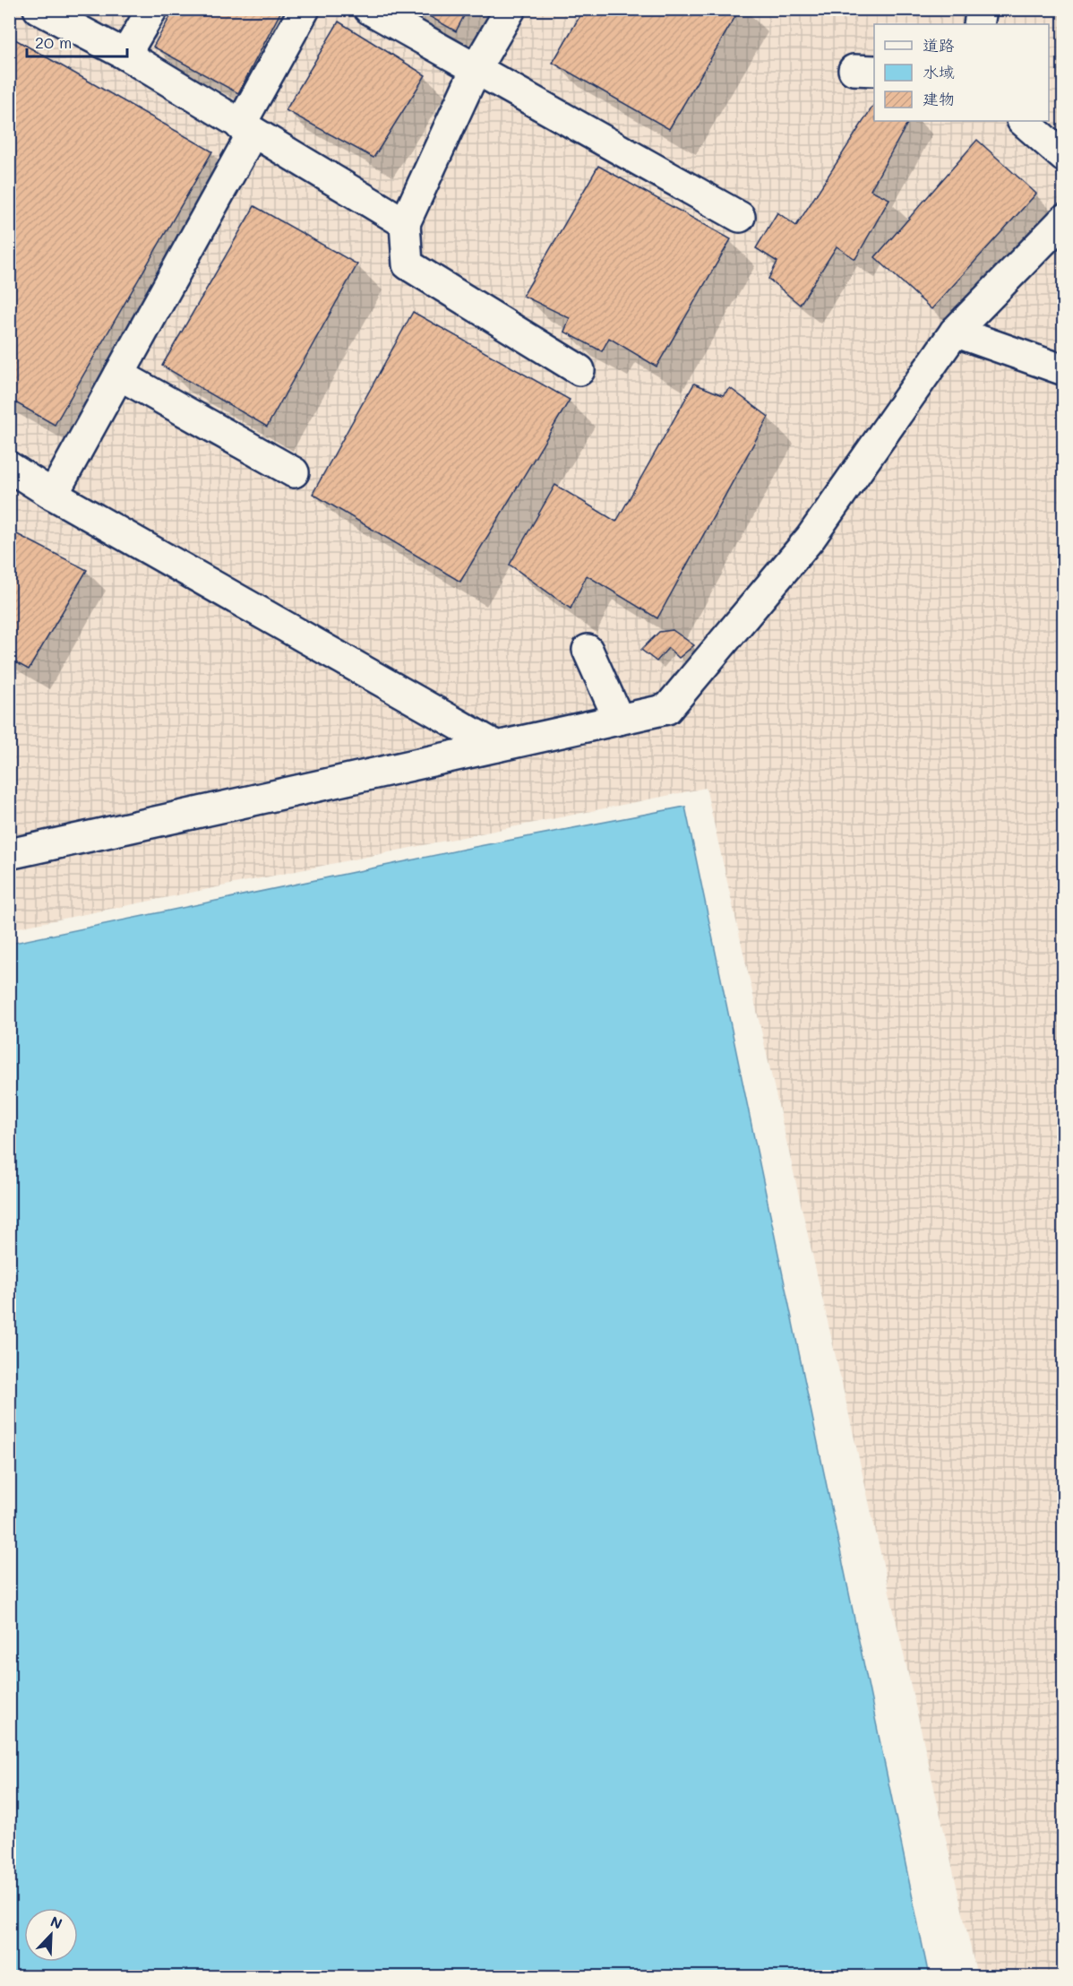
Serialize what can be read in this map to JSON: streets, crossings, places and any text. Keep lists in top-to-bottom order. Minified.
{"legend":["道路","水域","建物"],"scale_bar":"20 m","north":"top right"}
